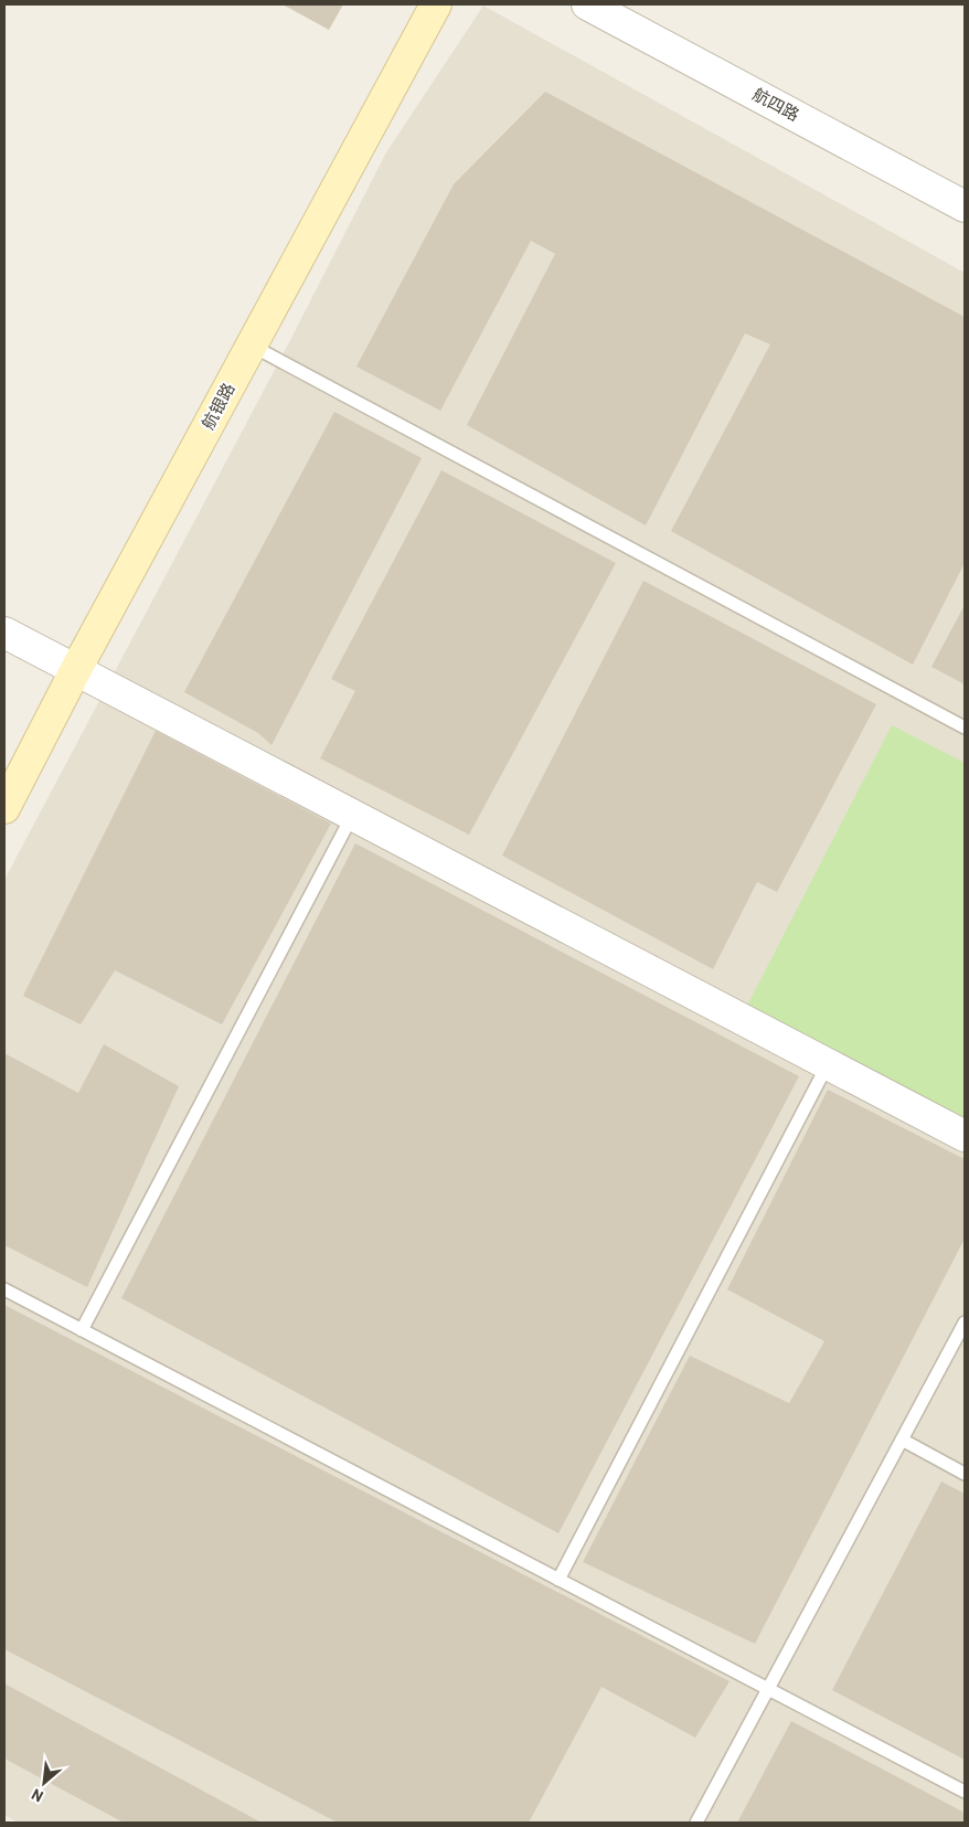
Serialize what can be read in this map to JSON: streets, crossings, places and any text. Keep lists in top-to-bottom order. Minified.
{"streets":{"main road":["航银路"],"street":["航四路"]},"north":"bottom left"}
